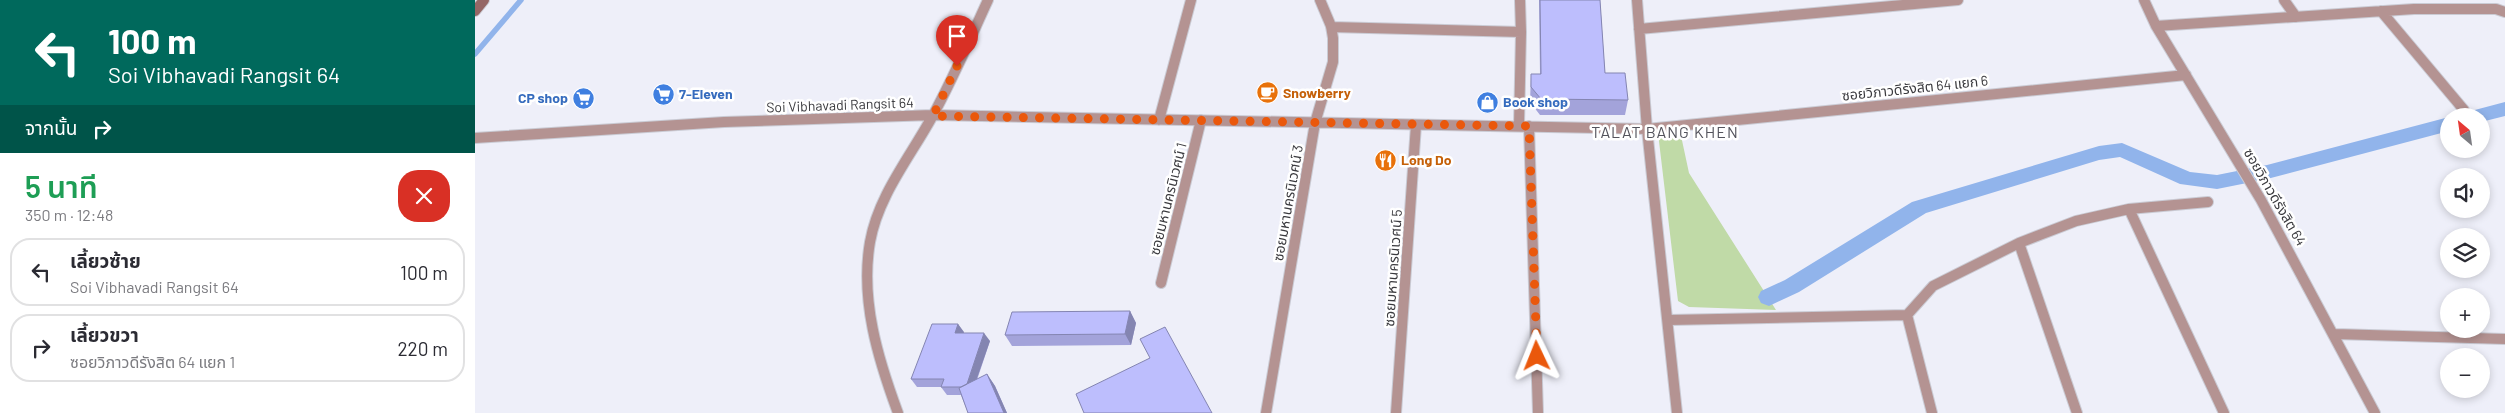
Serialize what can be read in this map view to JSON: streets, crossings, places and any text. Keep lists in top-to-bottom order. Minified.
{"streets":{"street":["ซอยวิภาวดีรังสิต 64 แยก 6","Soi Vibhavadi Rangsit 64","ซอยวิภาวดีรังสิต 64","ซอยมหานครนิเวศน์ 1","ซอยมหานครนิเวศน์ 3","ซอยมหานครนิเวศน์ 5"]},"crossings":[["ซอยวิภาวดีรังสิต 64 แยก 6","Soi Vibhavadi Rangsit 64"],["ซอยวิภาวดีรังสิต 64 แยก 6","ซอยวิภาวดีรังสิต 64"],["Soi Vibhavadi Rangsit 64","ซอยมหานครนิเวศน์ 1"],["Soi Vibhavadi Rangsit 64","ซอยมหานครนิเวศน์ 3"],["Soi Vibhavadi Rangsit 64","ซอยมหานครนิเวศน์ 5"]],"districts":["TALAT BANG KHEN"],"places":{"cafe":["Snowberry"],"supermarket":["7-Eleven","CP shop"],"shop":["Book shop"],"restaurant":["Long Do"]},"north":"top left","page":{"turn":["100 m","Soi Vibhavadi Rangsit 64"],"then":"จากนั้น","map_buttons":["+","−"],"heading":["5 นาที","350 m · 12:48"],"list":[{"name":"เลี้ยวซ้าย","note":"Soi Vibhavadi Rangsit 64","value":"100 m"},{"name":"เลี้ยวขวา","note":"ซอยวิภาวดีรังสิต 64 แยก 1","value":"220 m"}]}}
